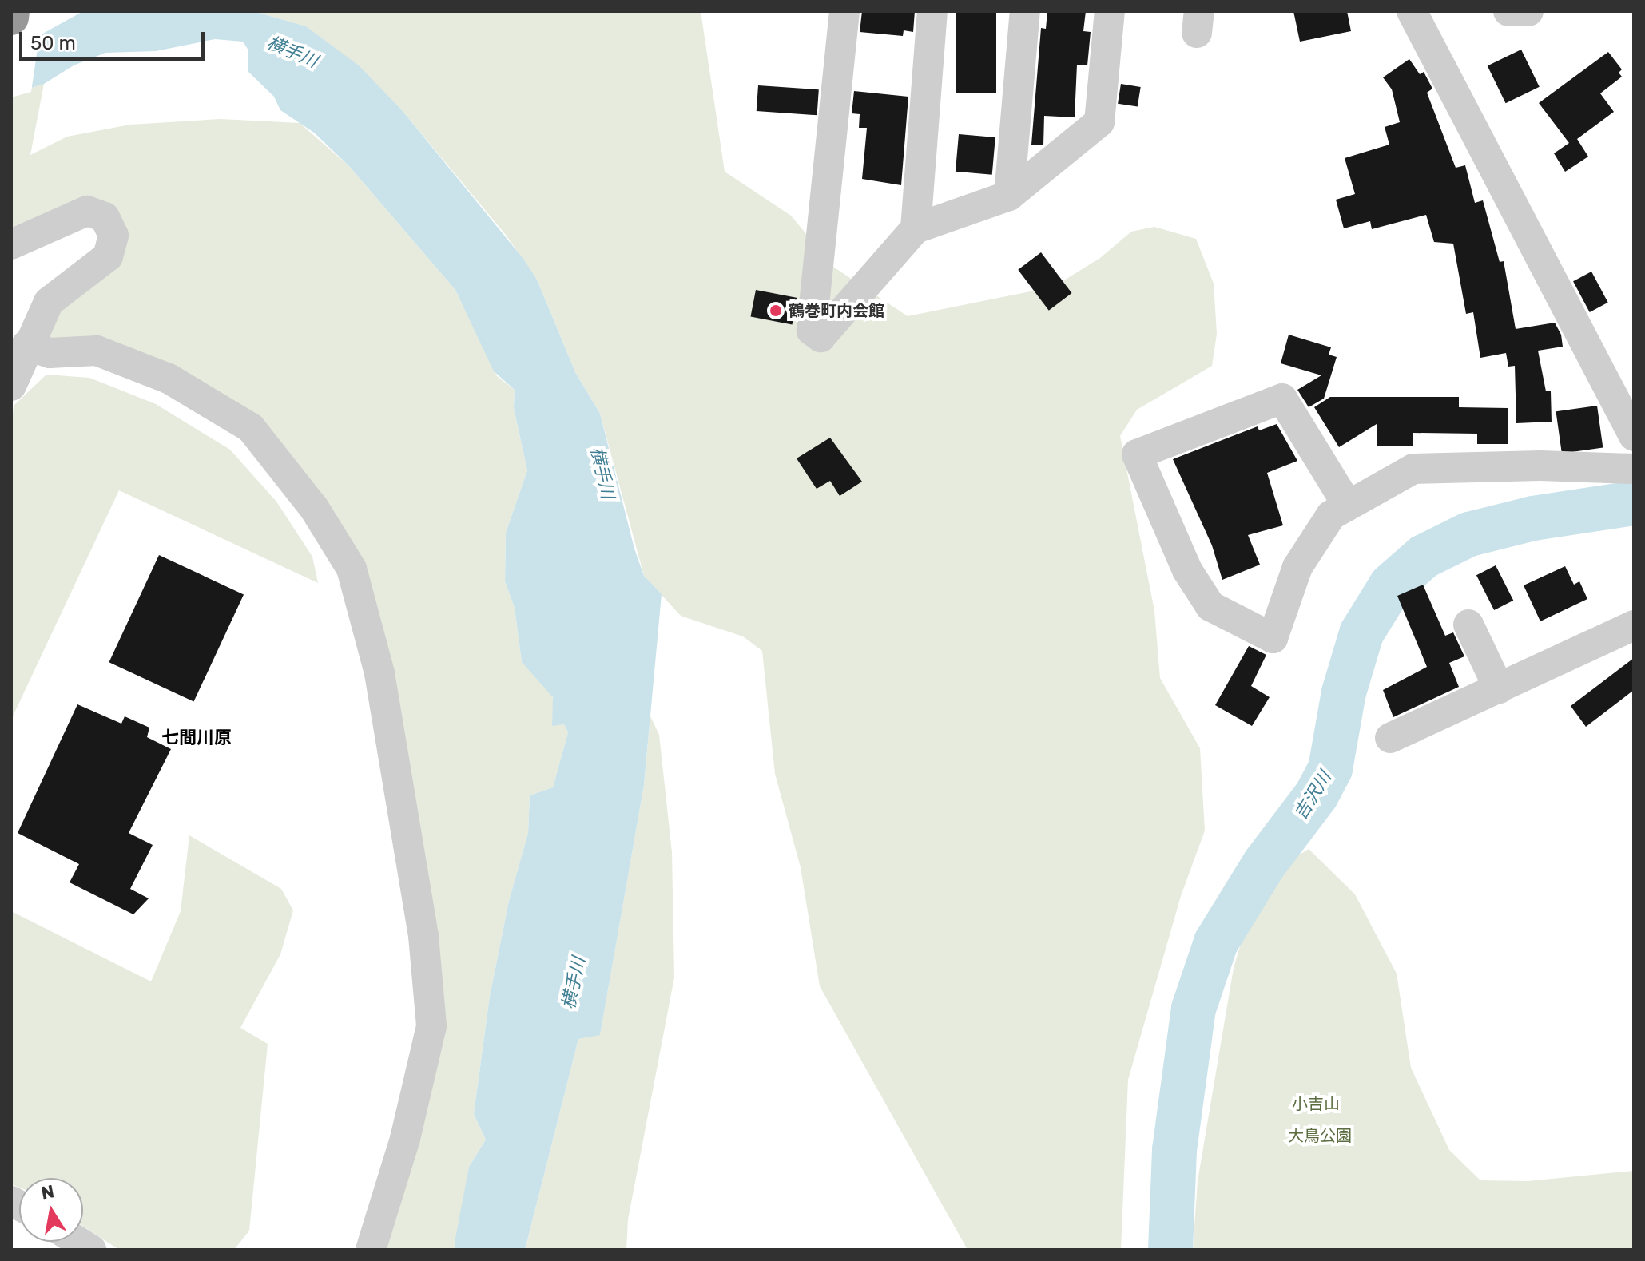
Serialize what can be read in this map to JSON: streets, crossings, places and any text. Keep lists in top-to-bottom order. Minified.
{"districts":["七間川原"],"water":["横手川","吉沢川"],"parks":["小吉山","大鳥公園"],"places":["鶴巻町内会館"],"scale_bar":"50 m","north":"top"}
